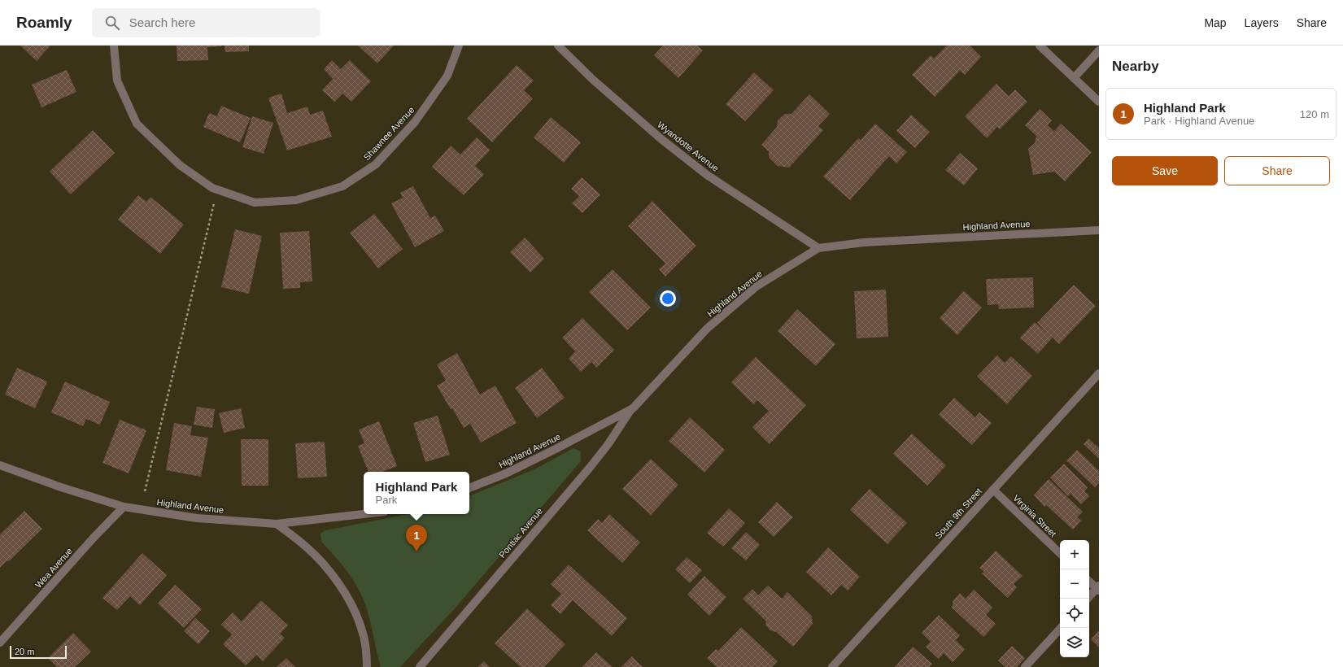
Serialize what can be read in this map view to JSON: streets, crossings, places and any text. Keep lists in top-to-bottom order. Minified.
{"streets":{"street":["Shawnee Avenue","Wyandotte Avenue","Highland Avenue","South 9th Street","Virginia Street","Pontiac Avenue","Wea Avenue"]},"crossings":[["Wyandotte Avenue","Highland Avenue"],["Highland Avenue","Pontiac Avenue"],["Highland Avenue","Wea Avenue"],["South 9th Street","Virginia Street"]],"scale_bar":"20 m","page":{"header":"Roamly","search":"Search here","nav":["Map","Layers","Share"],"heading":"Nearby","list":[{"mark":"1","name":"Highland Park","note":"Park · Highland Avenue","value":"120 m"}],"buttons":["Save","Share"],"popup":["Highland Park","Park"],"pins":"1","map_buttons":["+","−"],"scale":"20 m"}}
